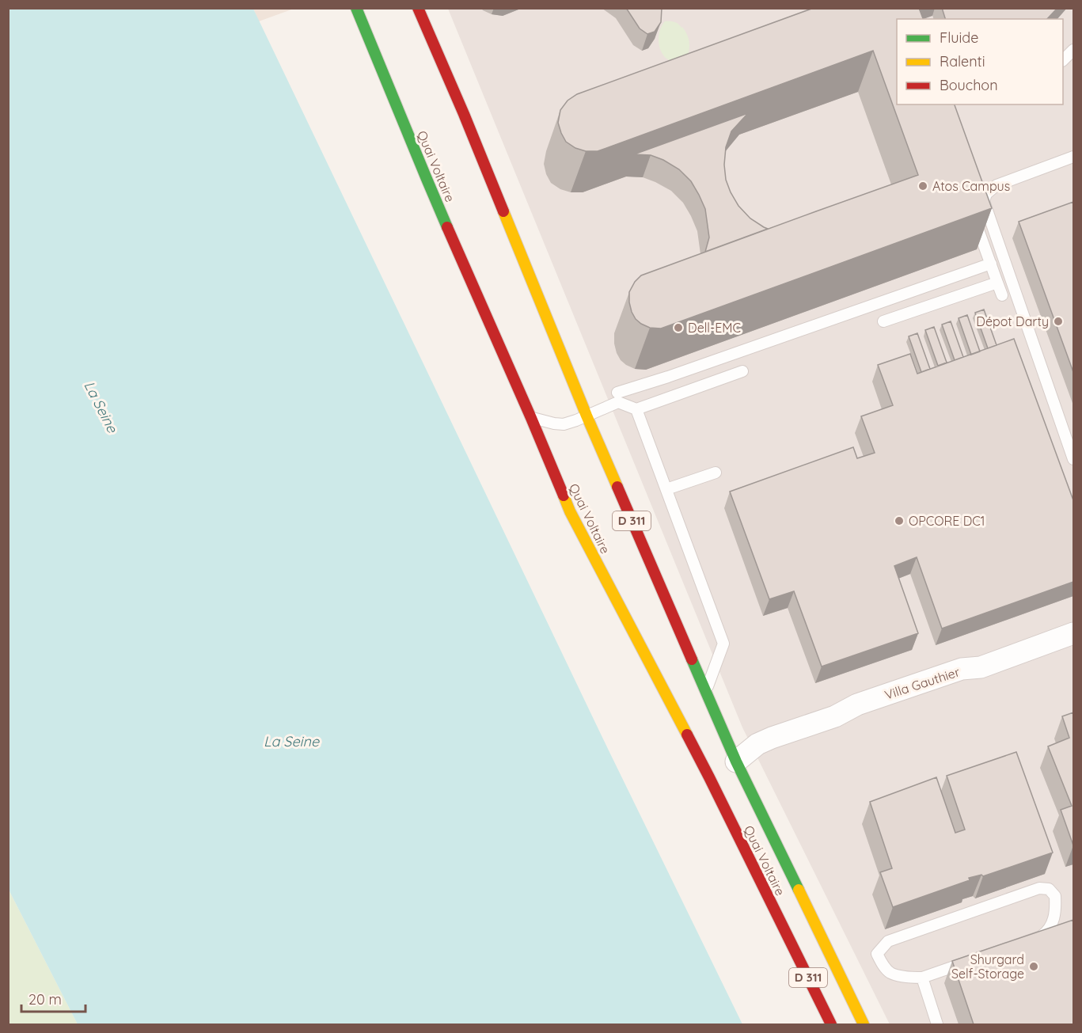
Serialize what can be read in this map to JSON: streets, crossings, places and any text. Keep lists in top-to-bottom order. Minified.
{"streets":{"main road":["Quai Voltaire","D 311"],"street":["Villa Gauthier"]},"crossings":[["Quai Voltaire","Villa Gauthier"]],"water":["La Seine"],"places":["Atos Campus","Dépot Darty","Dell-EMC","OPCORE DC1","Shurgard Self-Storage"],"legend":["Fluide","Ralenti","Bouchon"],"scale_bar":"20 m"}
